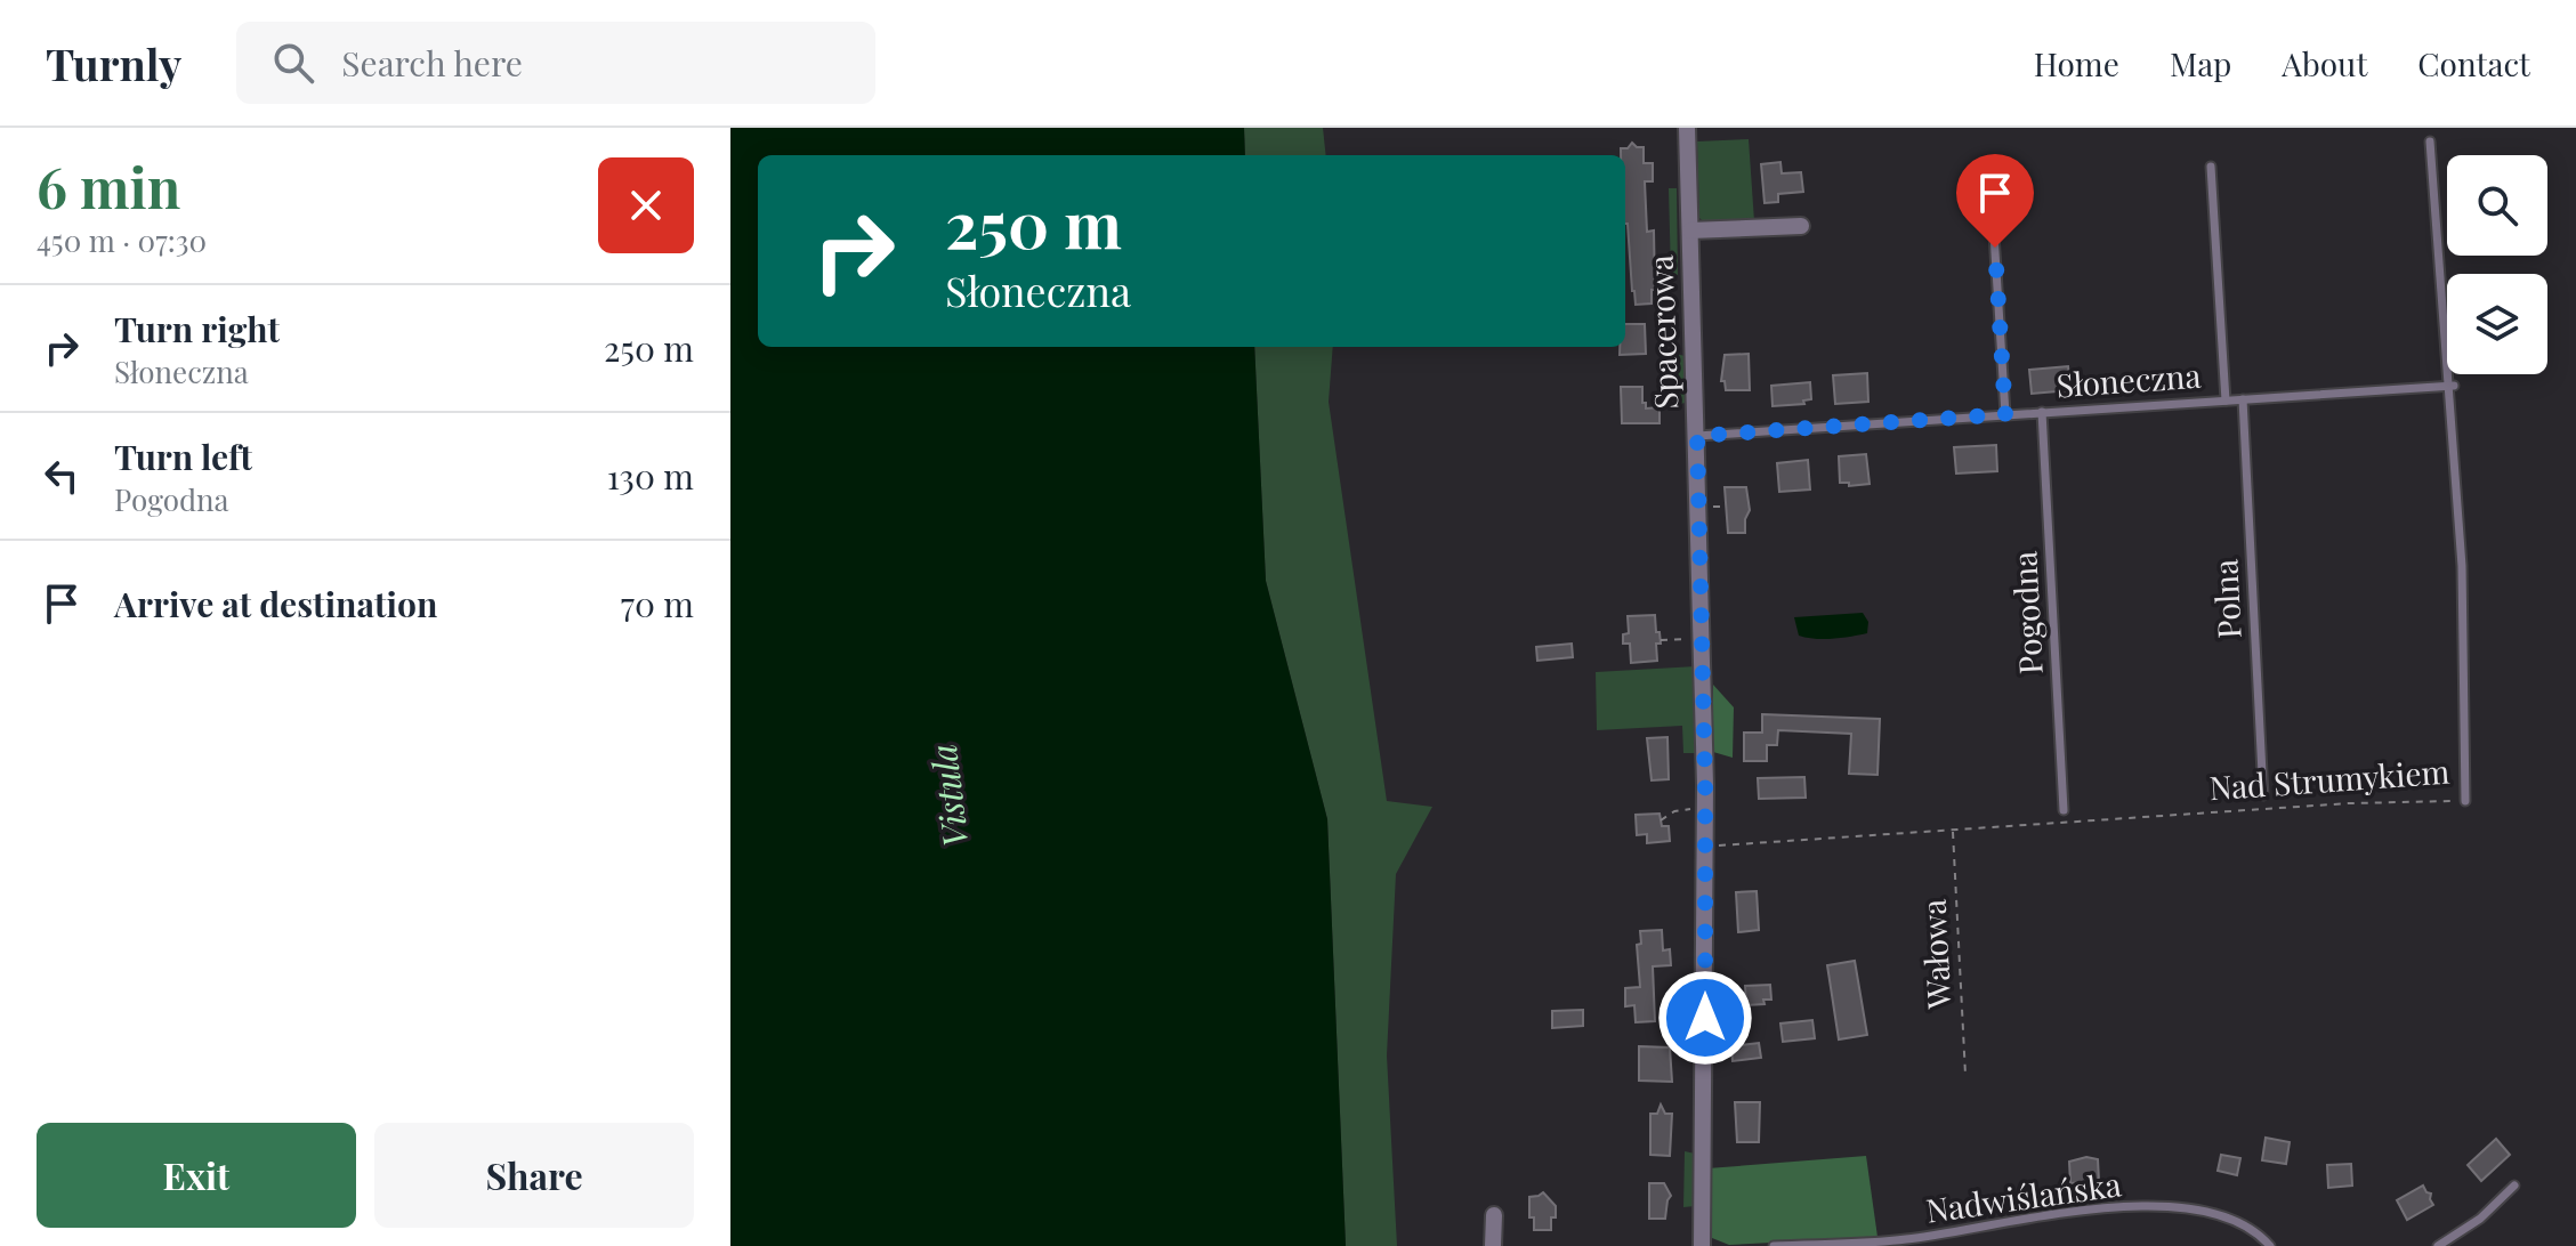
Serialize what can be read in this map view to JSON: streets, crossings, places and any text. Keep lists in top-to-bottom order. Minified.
{"streets":{"street":["Spacerowa"],"lane":["Słoneczna","Polna","Pogodna","Nad Strumykiem","Nadwiślańska"],"path":["Wałowa"]},"crossings":[["Spacerowa","Słoneczna"],["Spacerowa","Nad Strumykiem"],["Słoneczna","Polna"],["Słoneczna","Pogodna"],["Słoneczna","Nad Strumykiem"],["Nad Strumykiem","Wałowa"]],"water":["Vistula"],"page":{"header":"Turnly","search":"Search here","nav":["Home","Map","About","Contact"],"heading":["6 min","450 m · 07:30"],"turn":["250 m","Słoneczna"],"list":[{"name":"Turn right","note":"Słoneczna","value":"250 m"},{"name":"Turn left","note":"Pogodna","value":"130 m"},{"name":"Arrive at destination","value":"70 m"}],"buttons":["Exit","Share"]}}
